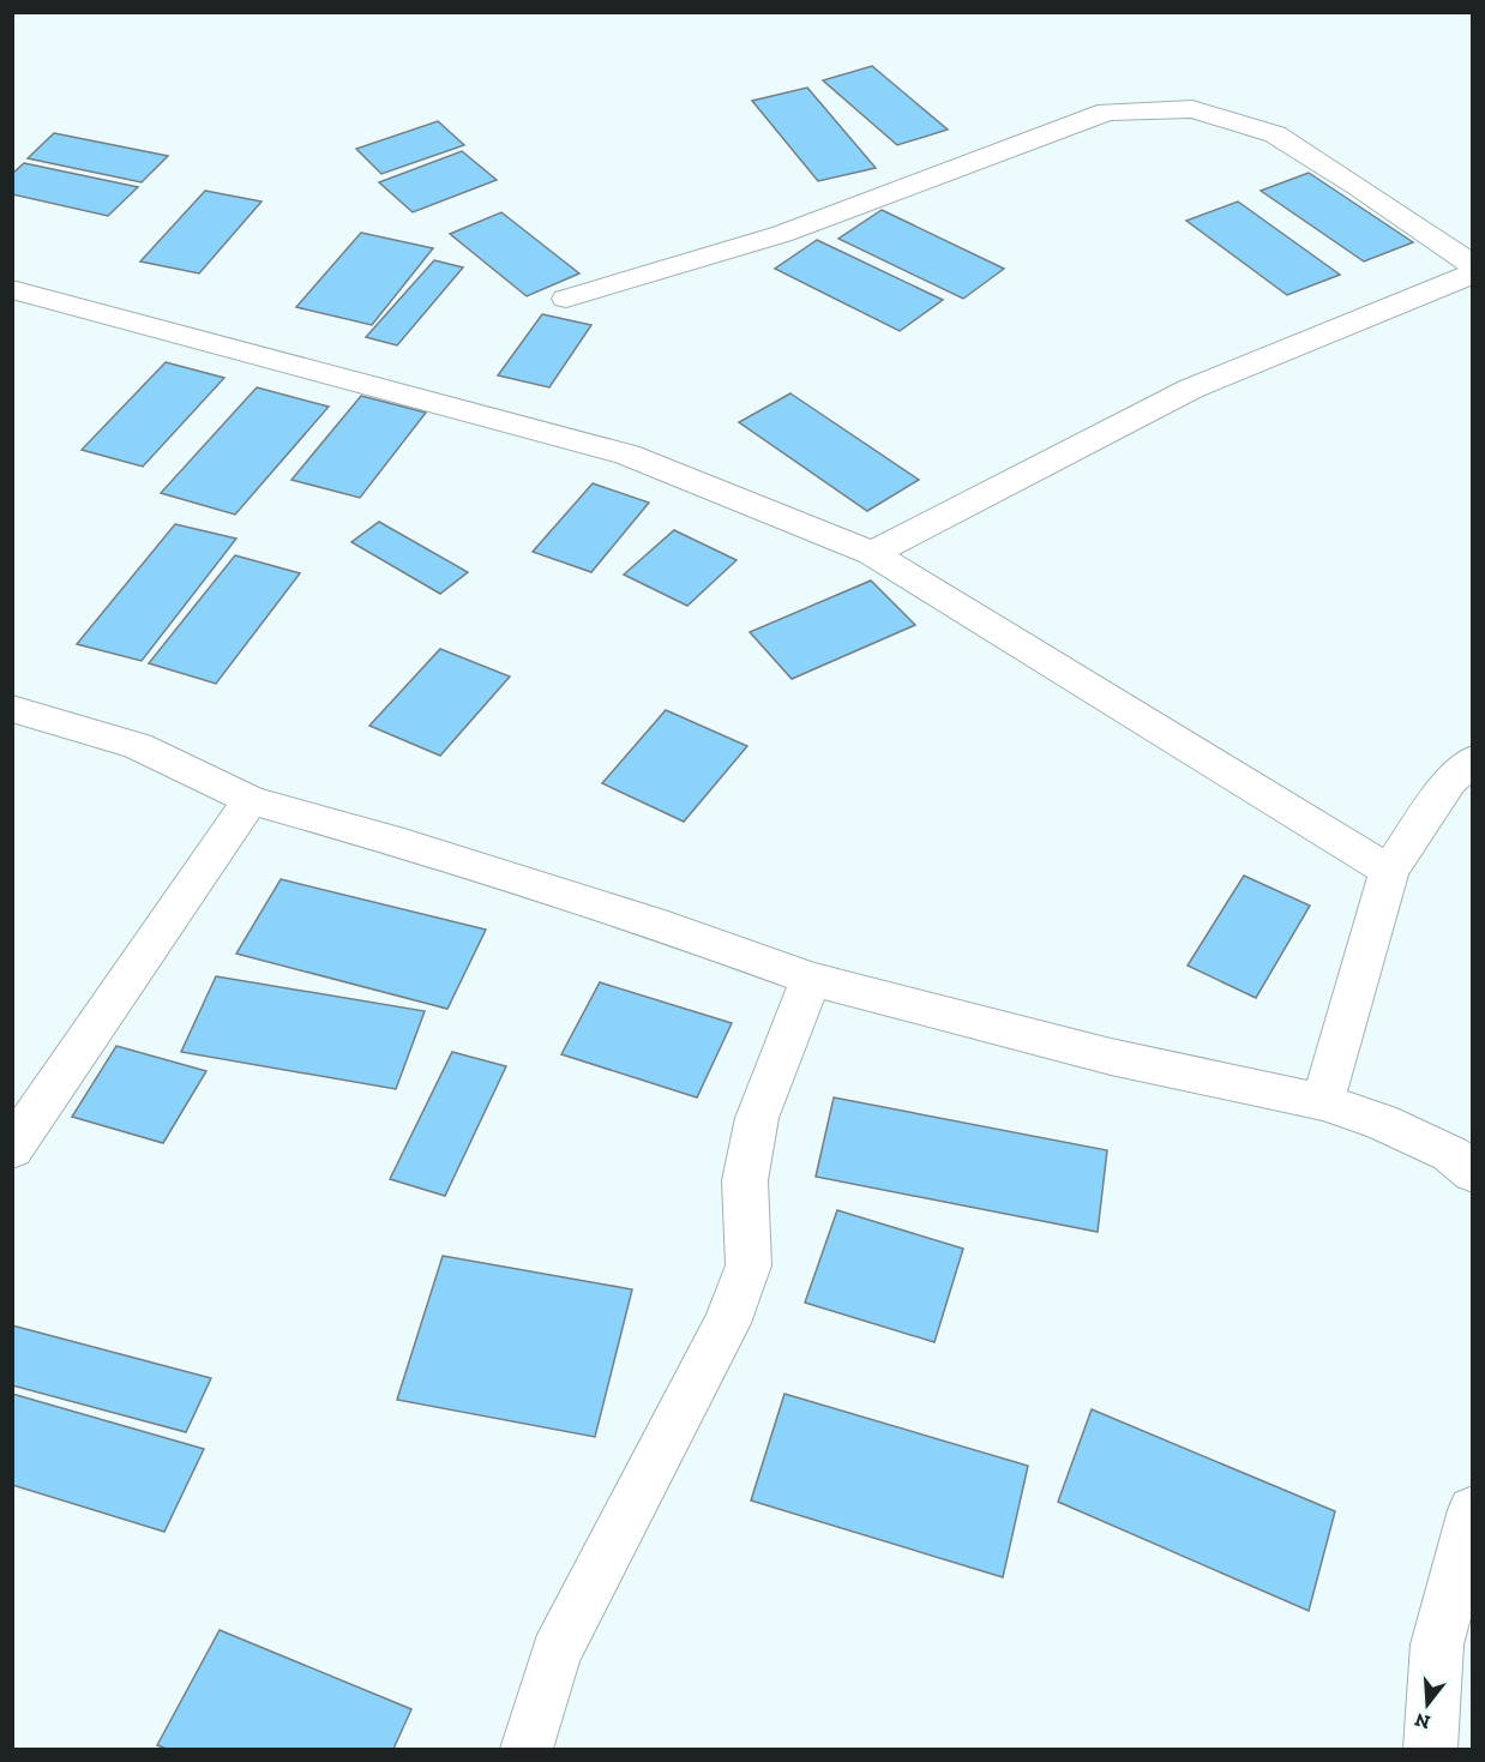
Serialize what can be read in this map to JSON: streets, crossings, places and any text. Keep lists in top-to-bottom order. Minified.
{"north":"bottom"}
